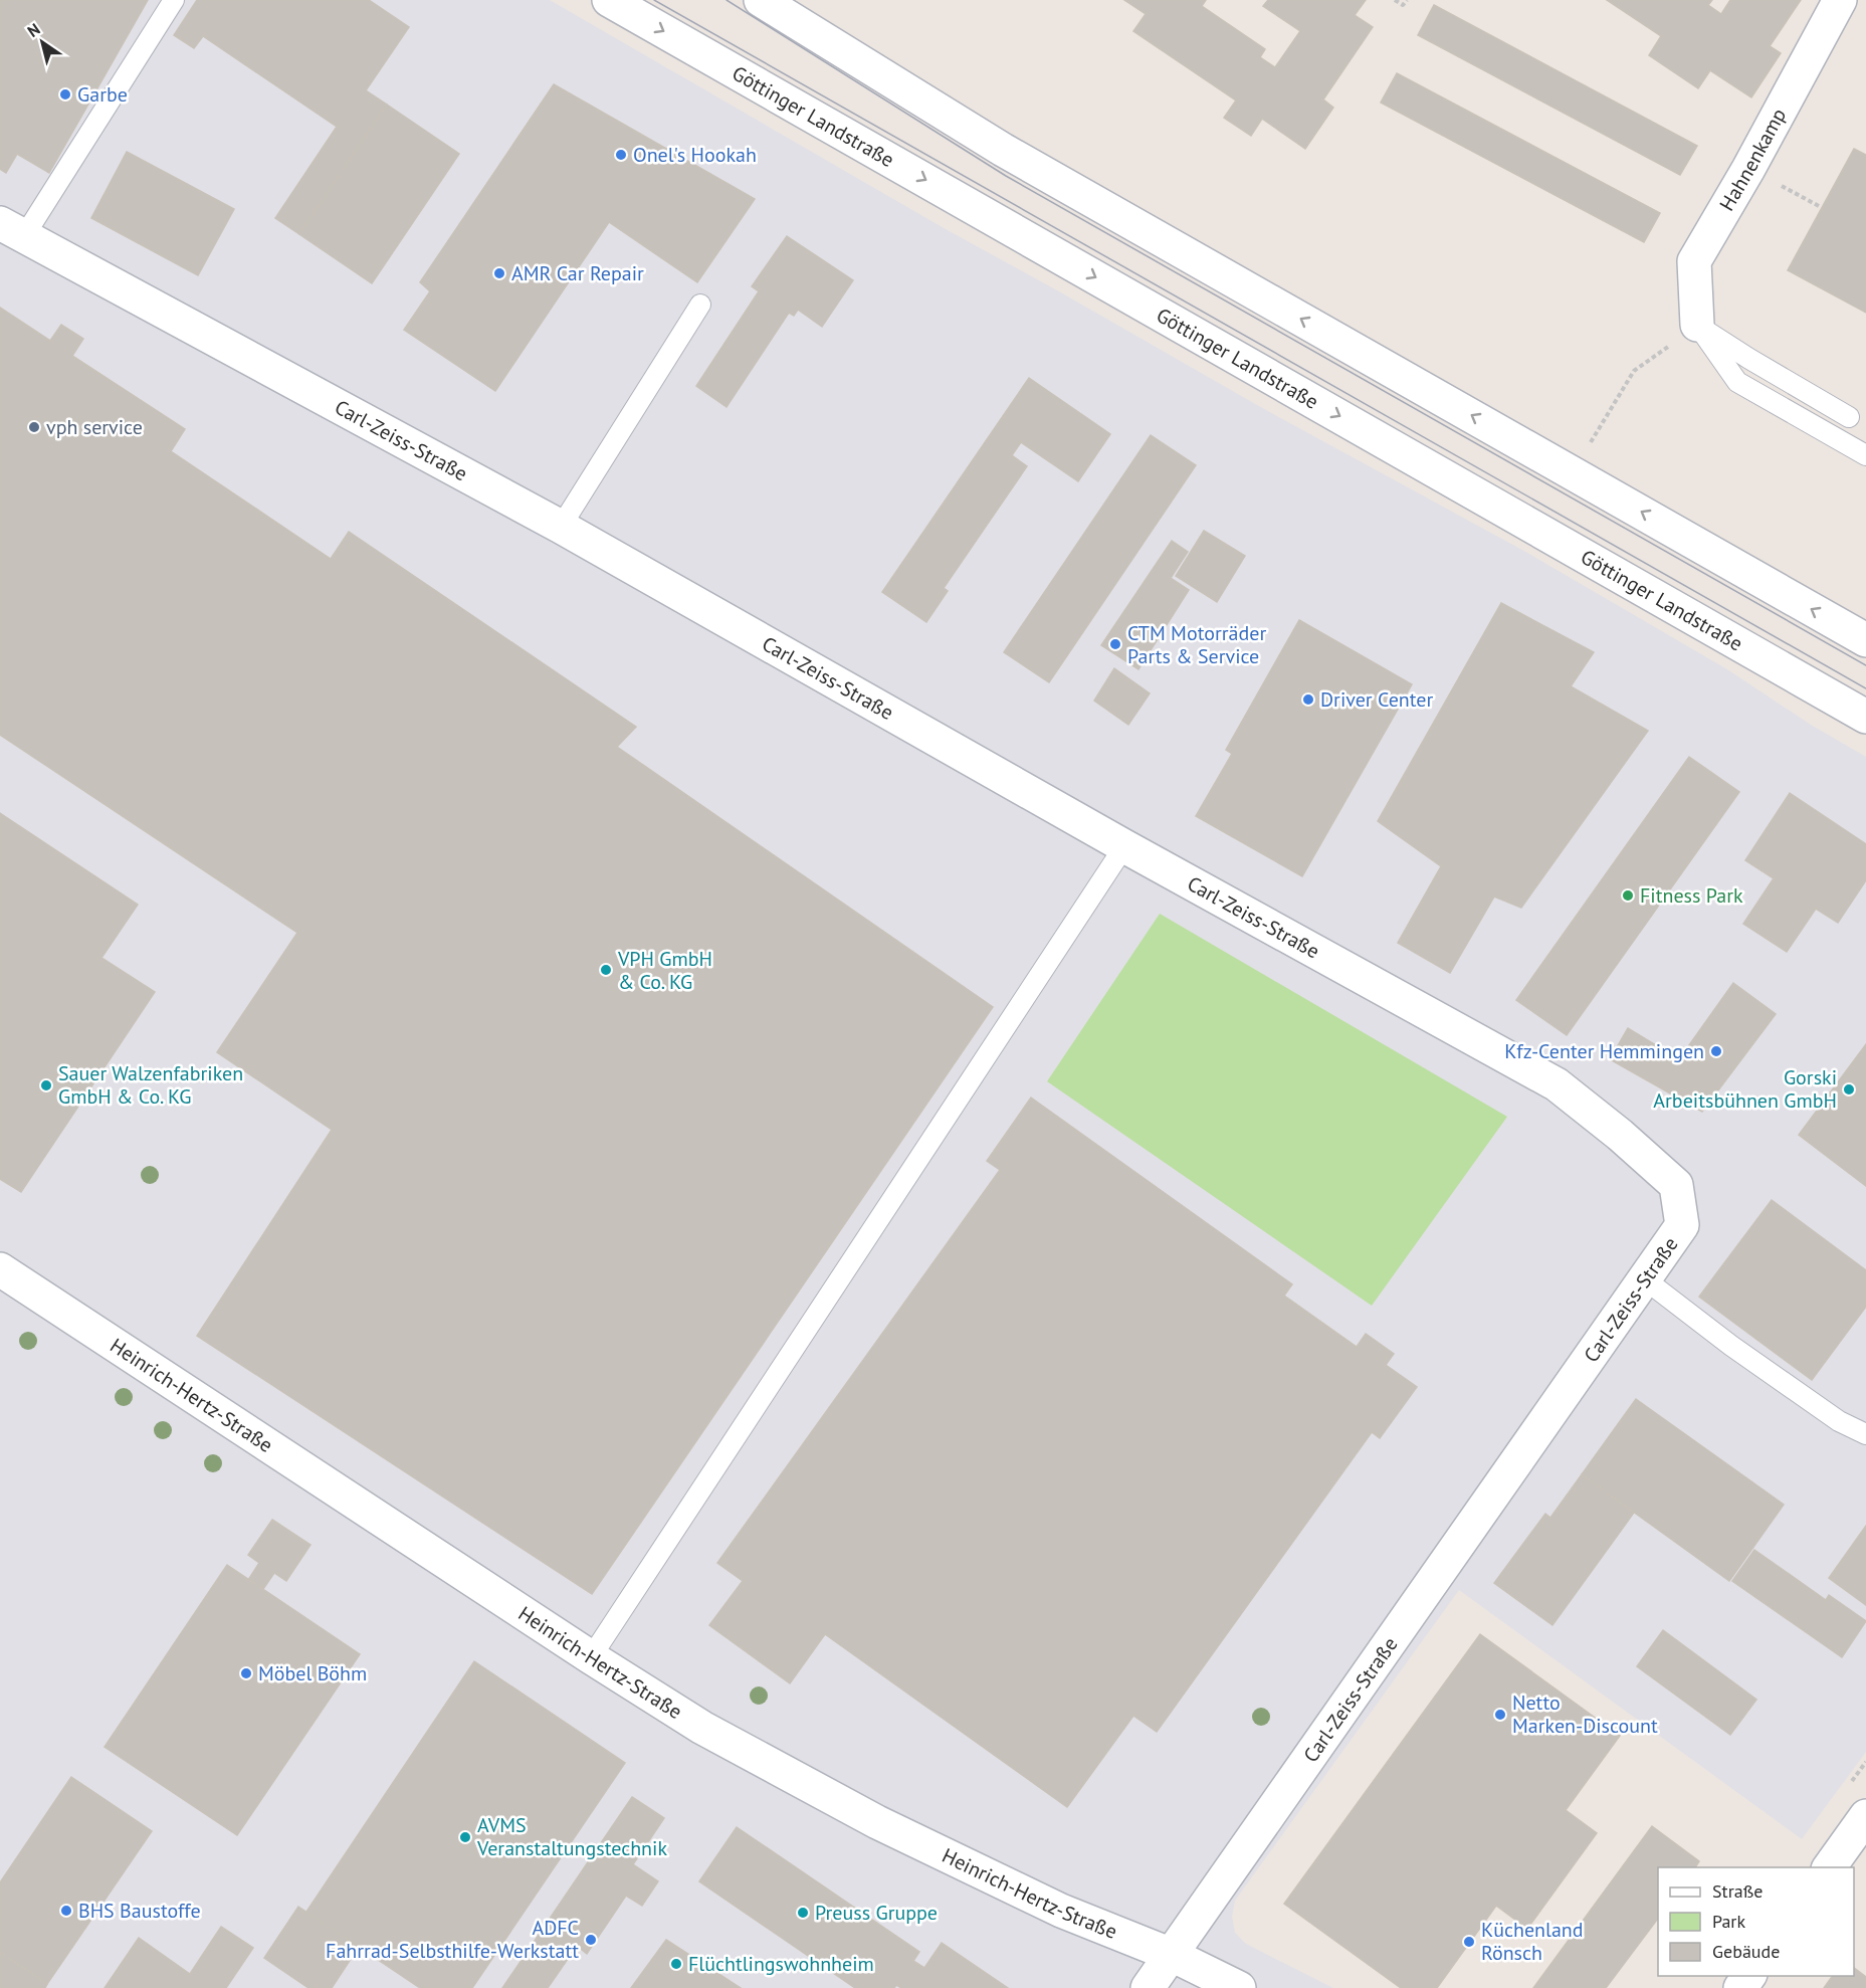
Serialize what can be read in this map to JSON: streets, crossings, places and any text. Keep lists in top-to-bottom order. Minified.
{"streets":{"street":["Göttinger Landstraße","Hahnenkamp","Carl-Zeiss-Straße","Heinrich-Hertz-Straße"]},"crossings":[["Carl-Zeiss-Straße","Heinrich-Hertz-Straße"]],"places":["Garbe","Onel's Hookah","AMR Car Repair","vph service","CTM Motorräder Parts & Service","Driver Center","Fitness Park","VPH GmbH & Co. KG","Kfz-Center Hemmingen","Sauer Walzenfabriken GmbH & Co. KG","Gorski Arbeitsbühnen GmbH","Möbel Böhm","Netto Marken-Discount","AVMS Veranstaltungstechnik","BHS Baustoffe","Preuss Gruppe","ADFC Fahrrad-Selbsthilfe-Werkstatt","Küchenland Rönsch","Flüchtlingswohnheim"],"legend":["Straße","Park","Gebäude"],"north":"top left"}
